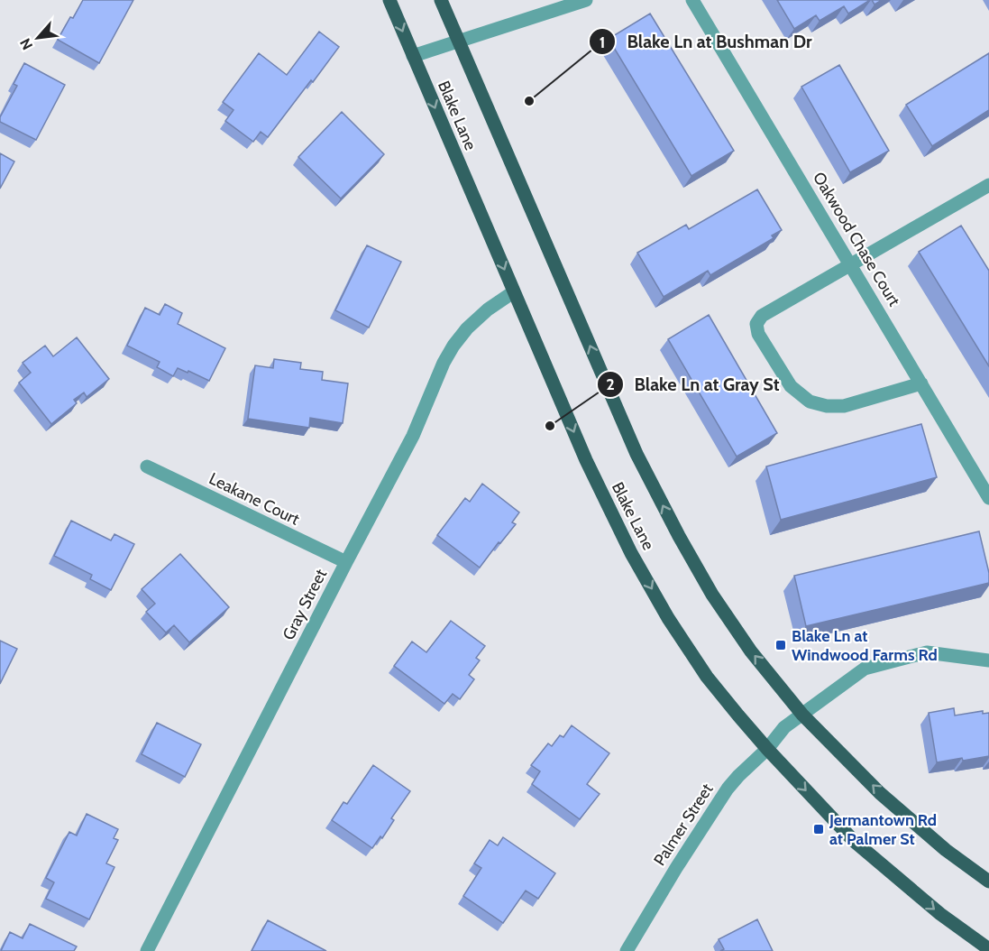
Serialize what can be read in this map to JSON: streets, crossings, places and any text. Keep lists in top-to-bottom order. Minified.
{"streets":{"main road":["Blake Lane"],"street":["Oakwood Chase Court","Leakane Court","Gray Street","Palmer Street"]},"crossings":[["Blake Lane","Gray Street"],["Blake Lane","Palmer Street"],["Leakane Court","Gray Street"]],"places":{"other":["Blake Ln at Bushman Dr","Blake Ln at Gray St"],"transit":["Blake Ln at Windwood Farms Rd","Jermantown Rd at Palmer St"]},"north":"bottom left"}
